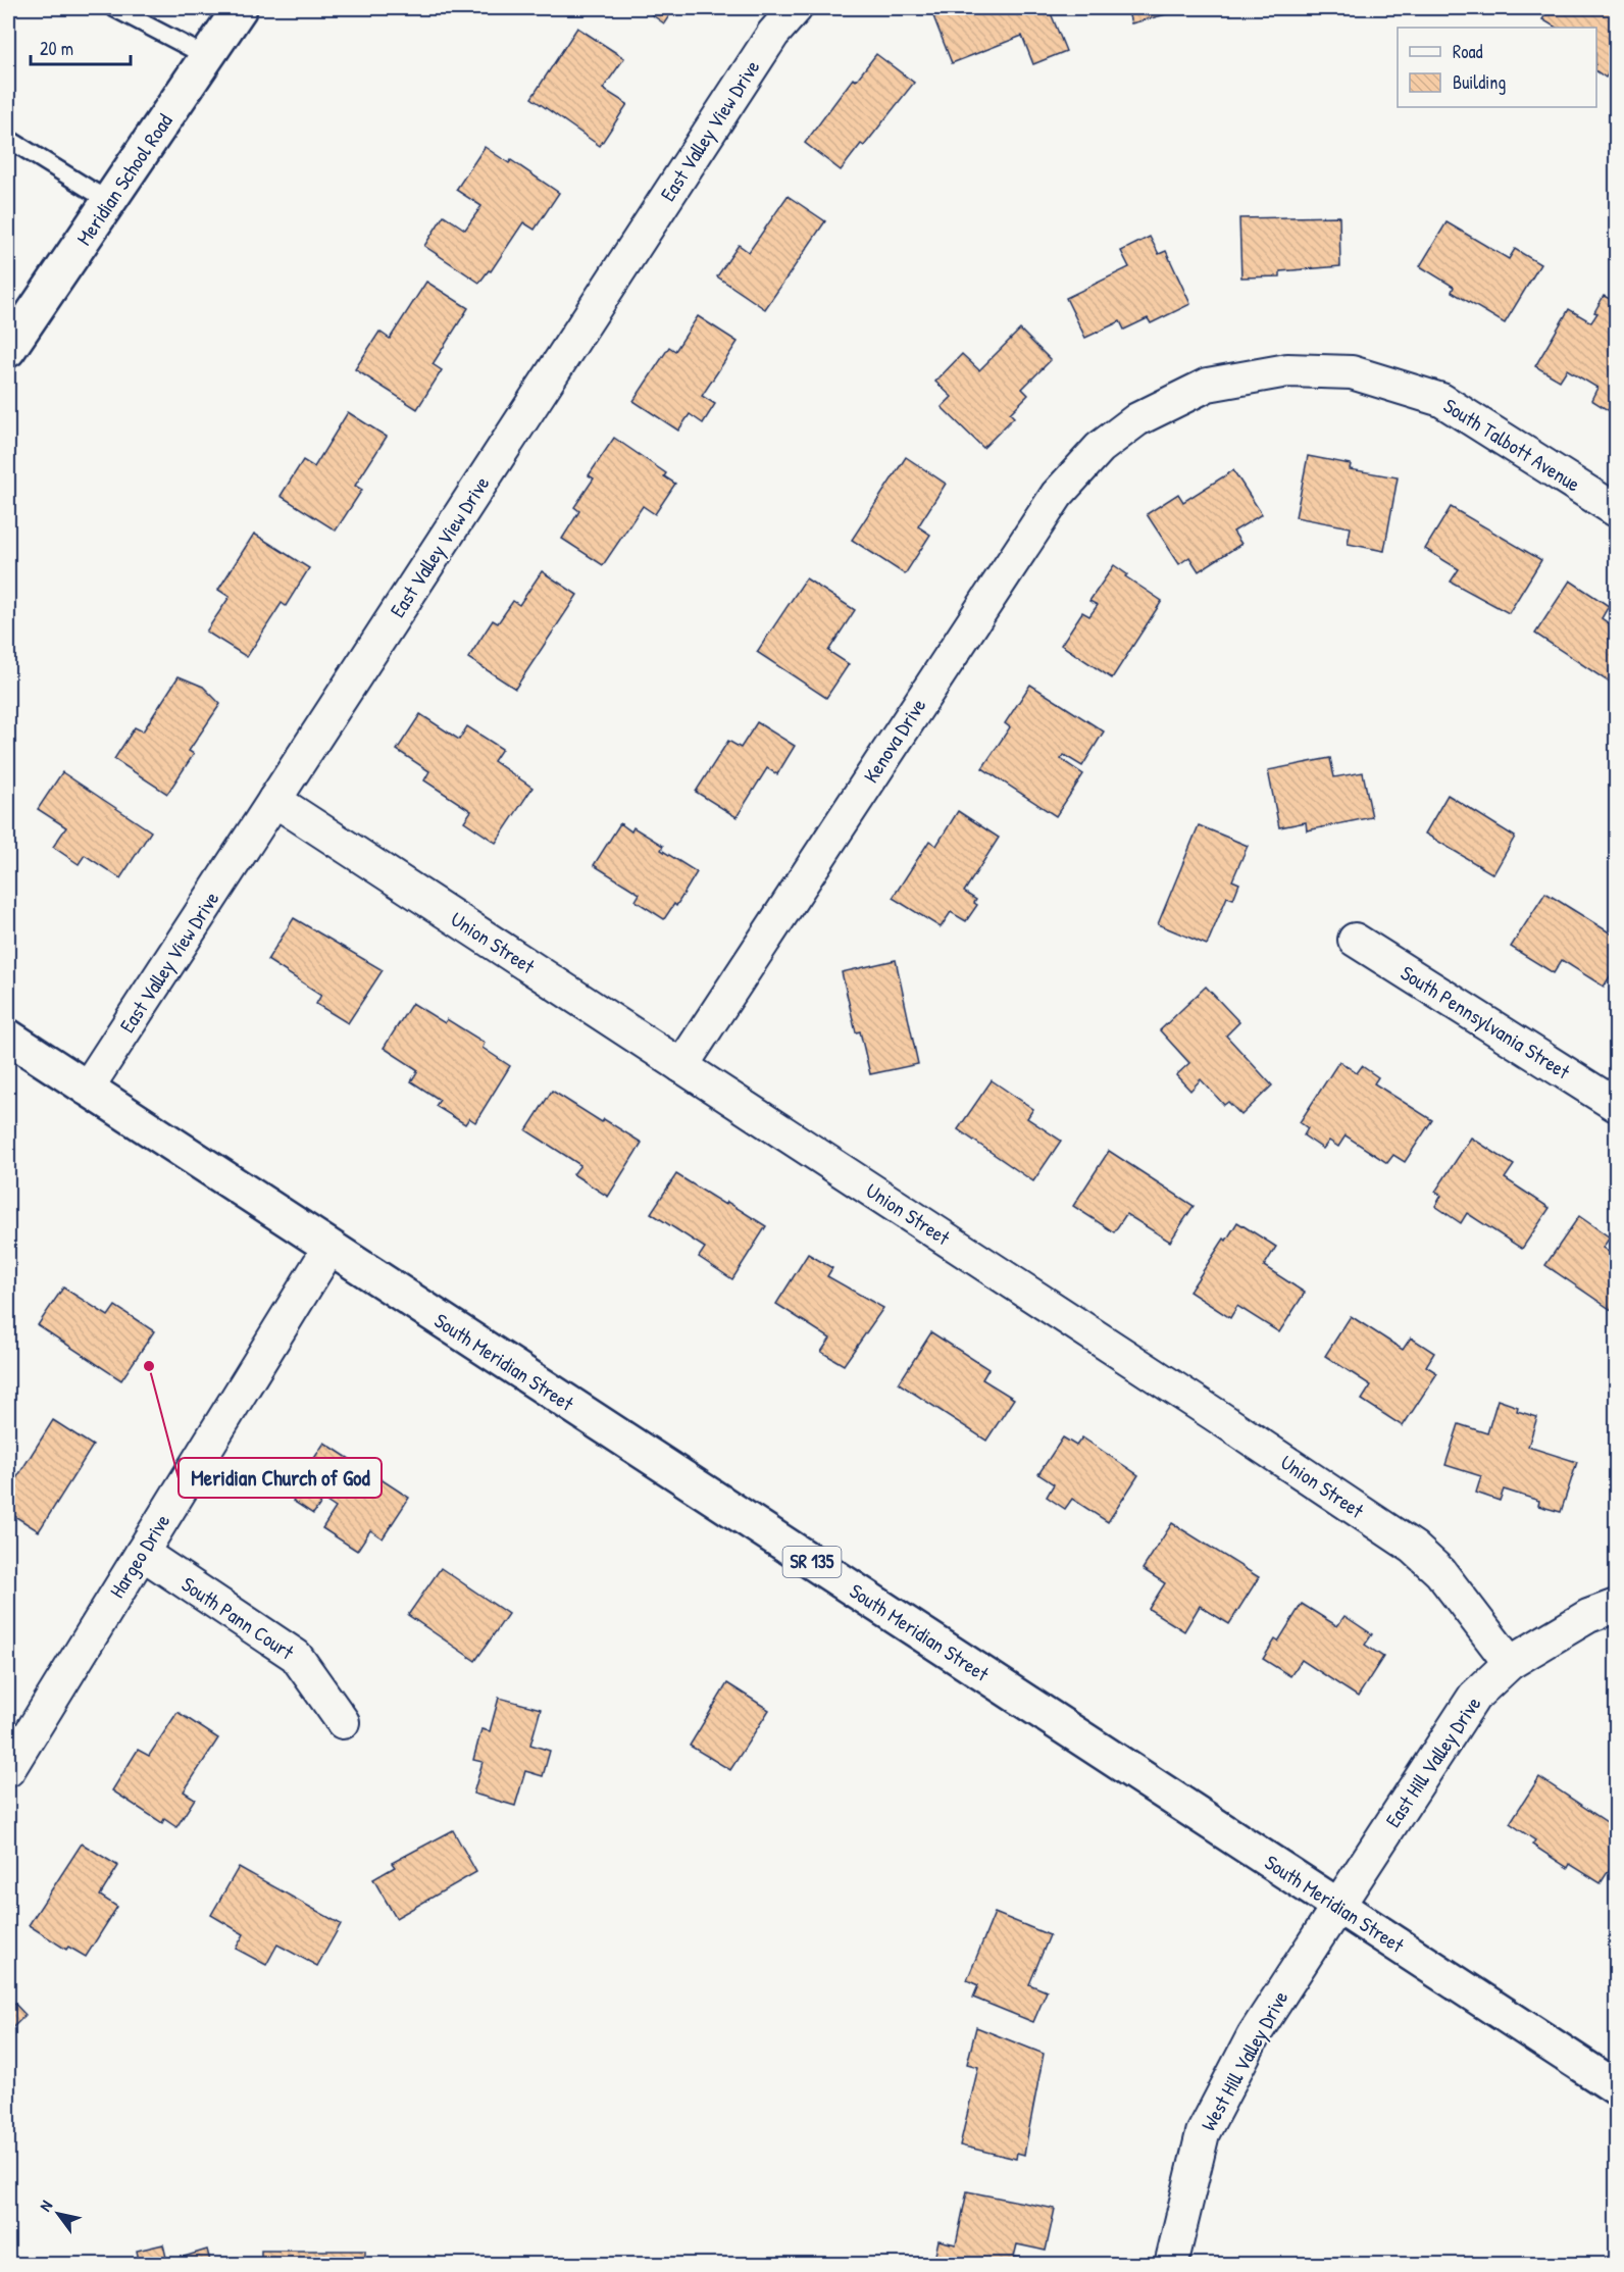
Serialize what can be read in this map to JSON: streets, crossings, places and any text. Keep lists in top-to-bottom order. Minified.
{"streets":{"main road":["Meridian School Road","South Meridian Street","SR 135"],"street":["East Valley View Drive","South Talbott Avenue","Kenova Drive","Union Street","South Pennsylvania Street","Hargeo Drive","South Pann Court","East Hill Valley Drive","West Hill Valley Drive"]},"crossings":[["East Valley View Drive","Union Street"],["East Valley View Drive","South Meridian Street"],["South Talbott Avenue","Kenova Drive"],["Kenova Drive","Union Street"],["Union Street","East Hill Valley Drive"],["South Meridian Street","Hargeo Drive"],["South Meridian Street","East Hill Valley Drive"],["South Meridian Street","West Hill Valley Drive"],["Hargeo Drive","South Pann Court"],["East Hill Valley Drive","West Hill Valley Drive"]],"places":["Meridian Church of God"],"legend":["Road","Building"],"scale_bar":"20 m","north":"top left"}
